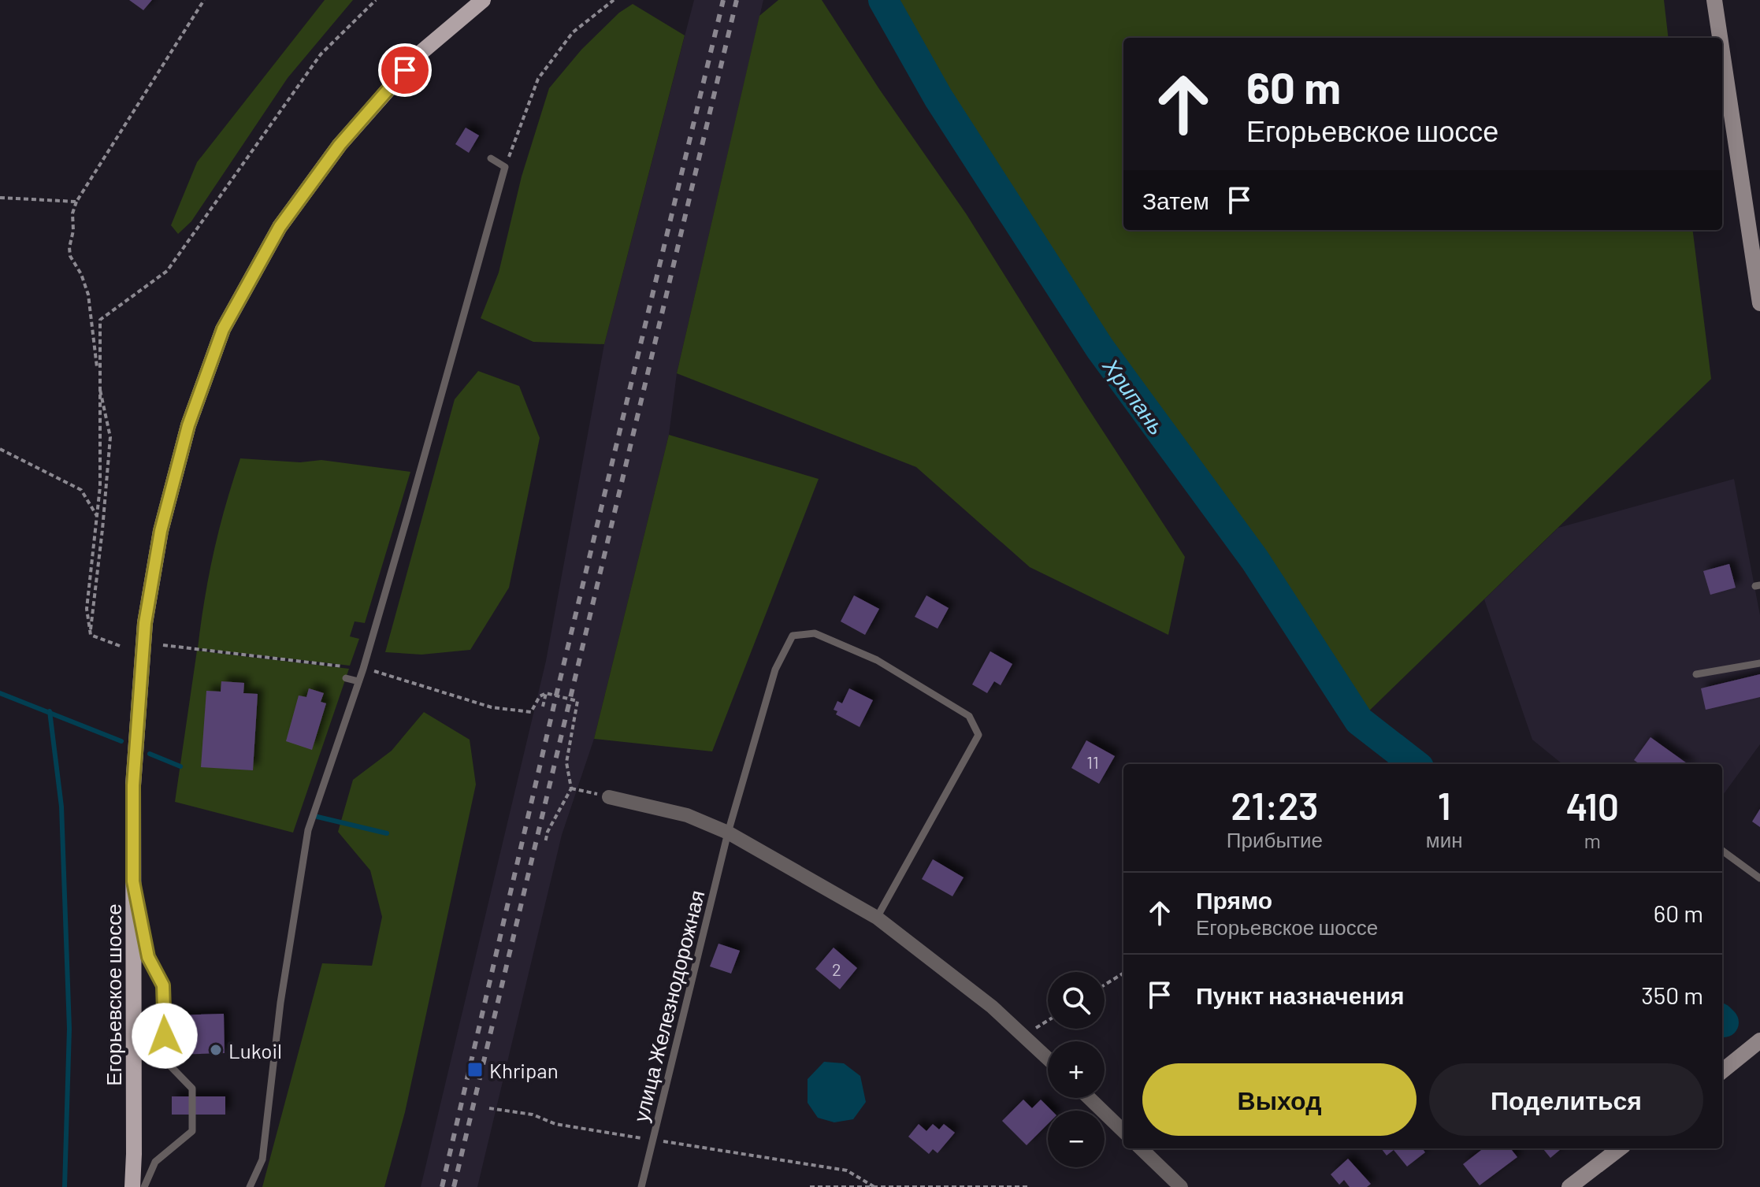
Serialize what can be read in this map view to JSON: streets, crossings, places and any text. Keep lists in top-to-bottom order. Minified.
{"streets":{"main road":["Егорьевское шоссе"],"lane":["улица Железнодорожная"]},"water":["Хрипань"],"places":{"other":["Lukoil"],"transit":["Khripan"]},"house_numbers":["11","2"],"page":{"turn":["60 m","Егорьевское шоссе"],"then":"Затем","eta":["21:23","Прибытие","1","мин","410","m"],"list":[{"name":"Прямо","note":"Егорьевское шоссе","value":"60 m"},{"name":"Пункт назначения","value":"350 m"}],"map_buttons":["+","−"],"buttons":["Выход","Поделиться"]}}
